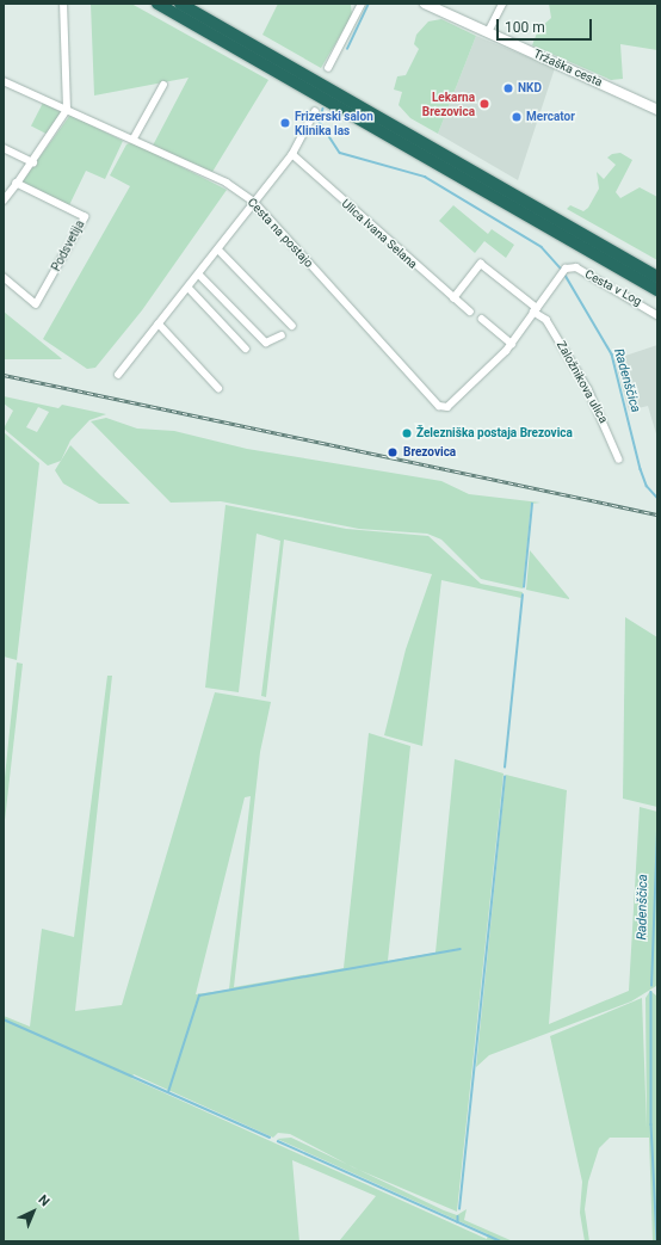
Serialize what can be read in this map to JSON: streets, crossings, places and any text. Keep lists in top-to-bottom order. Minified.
{"streets":{"main road":["Tržaška cesta"],"street":["Cesta na postajo","Ulica Ivana Selana","Podsvetija","Cesta v Log","Založnikova ulica"]},"crossings":[["Ulica Ivana Selana","Založnikova ulica"],["Cesta v Log","Založnikova ulica"]],"water":["Radenščica"],"places":["NKD","Lekarna Brezovica","Mercator","Frizerski salon Klinika las","Železniška postaja Brezovica","Brezovica"],"scale_bar":"100 m","north":"top right"}
